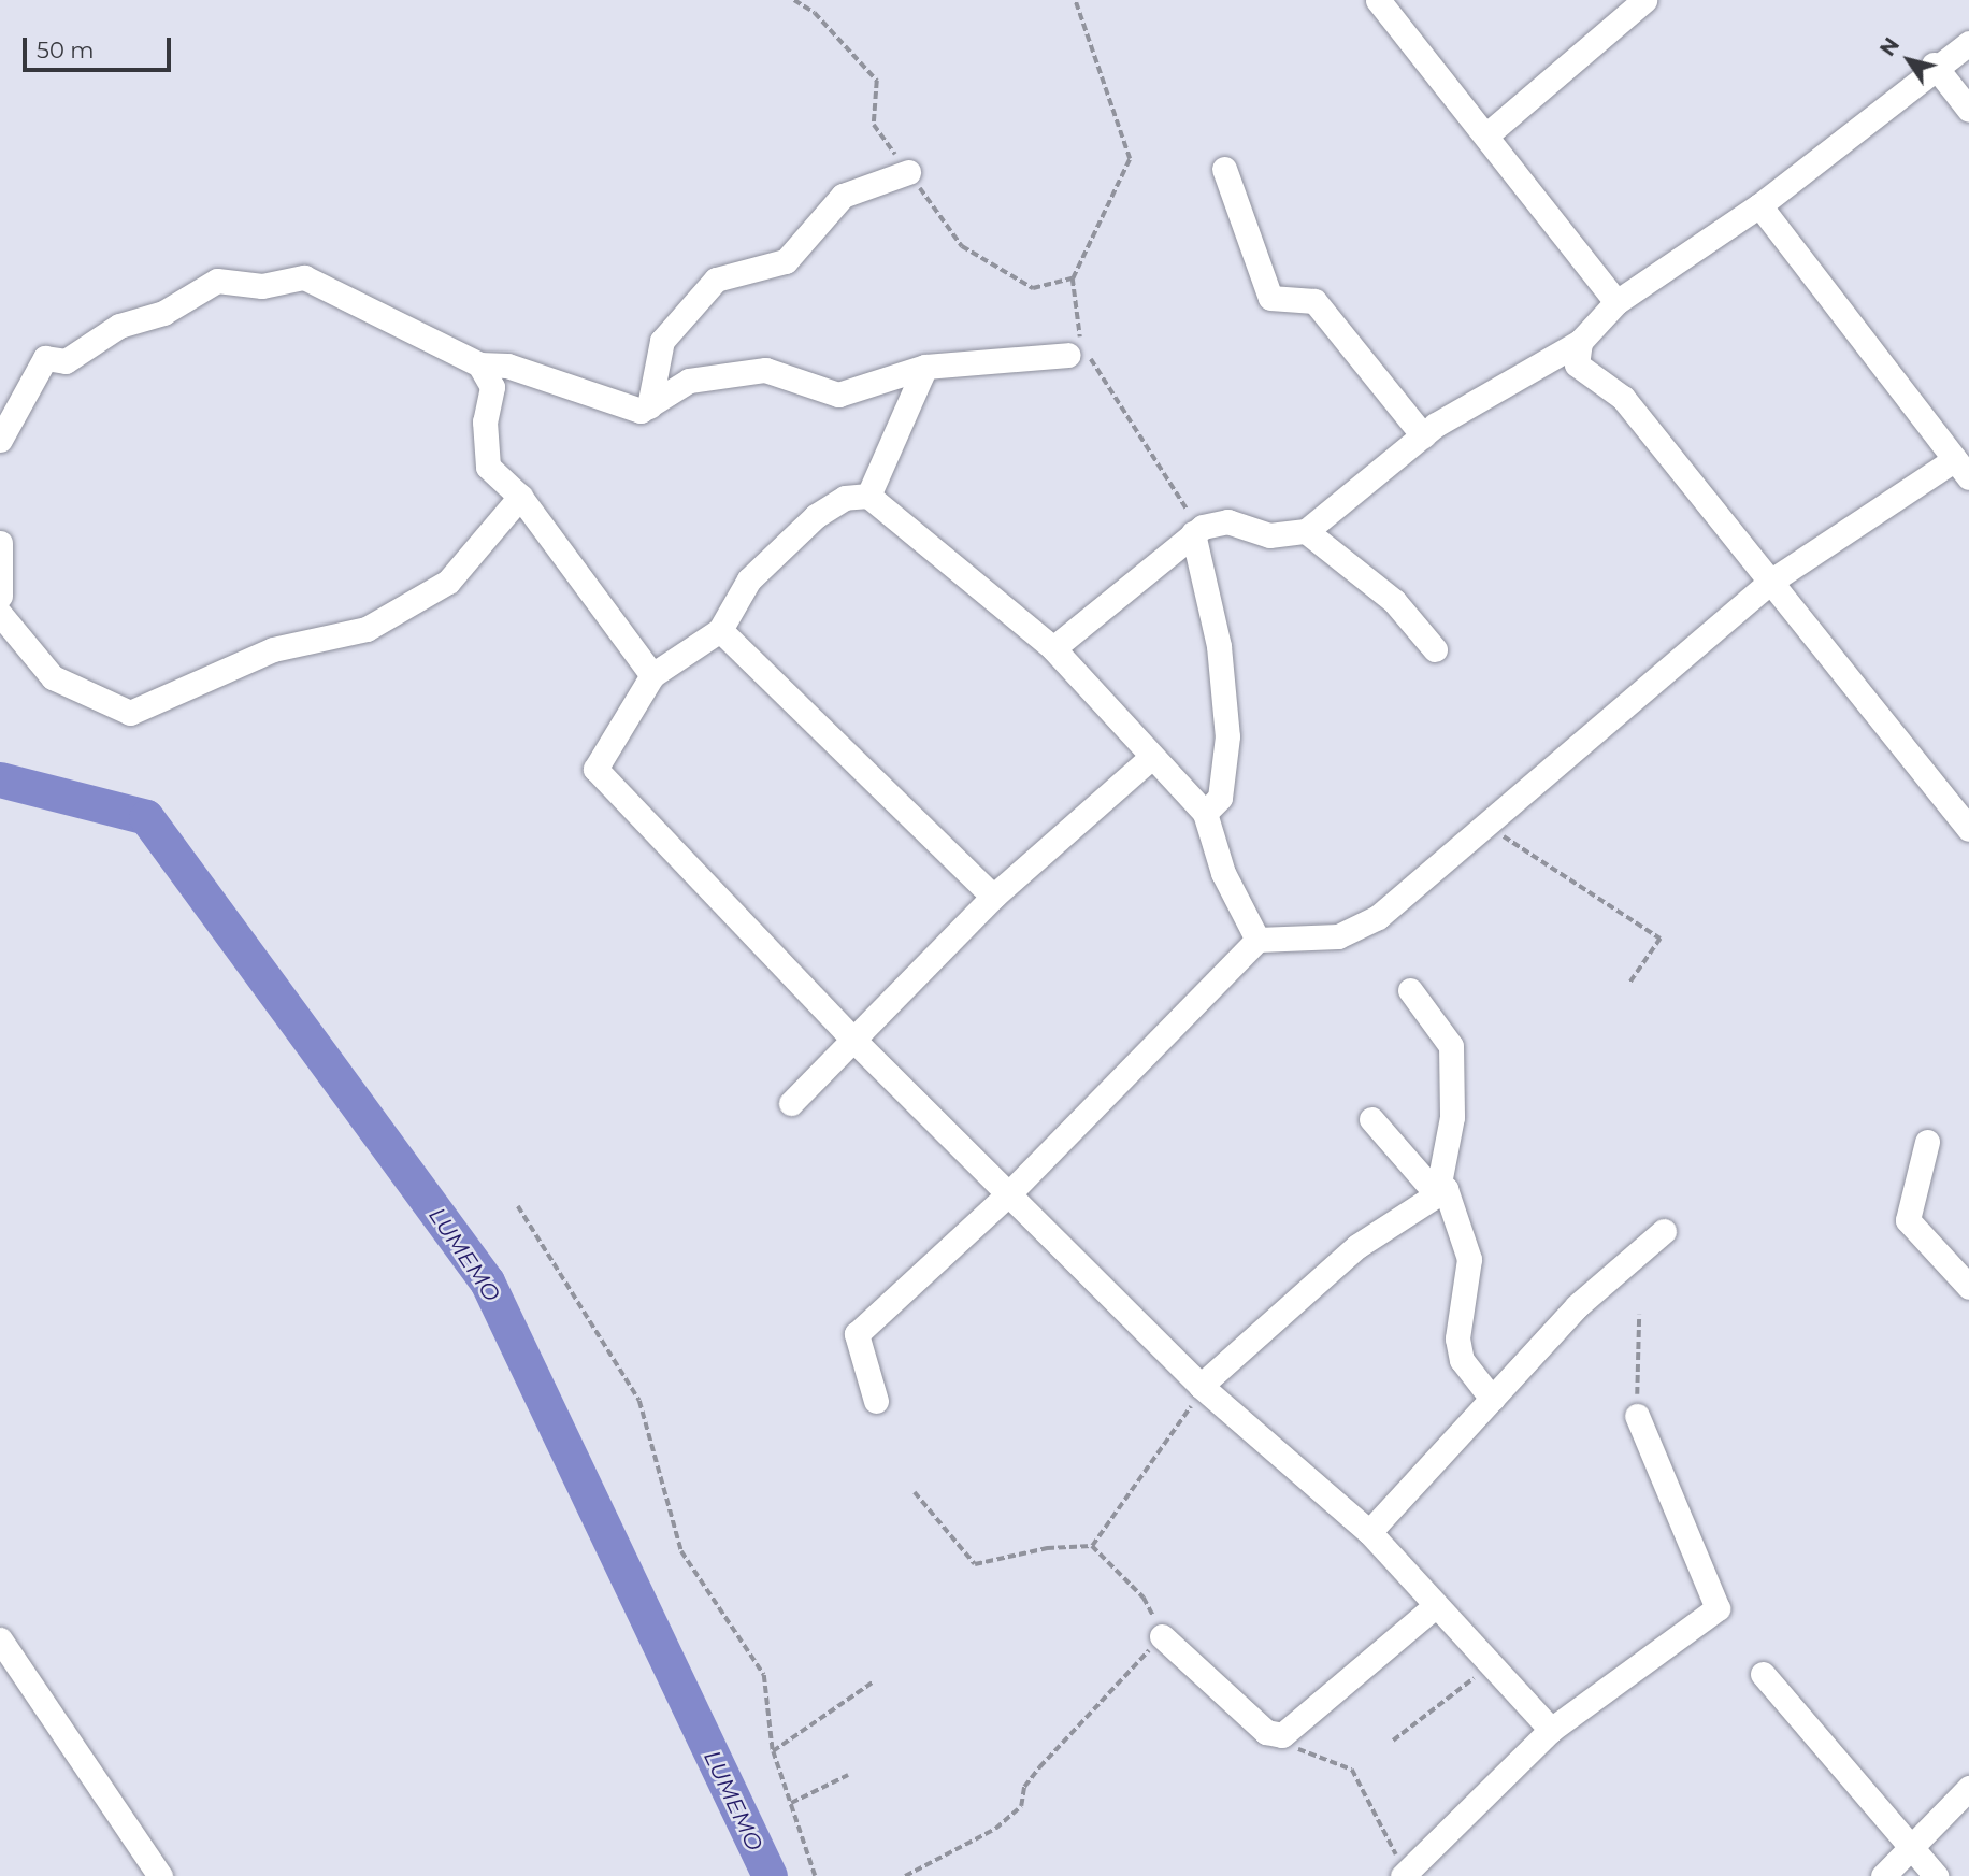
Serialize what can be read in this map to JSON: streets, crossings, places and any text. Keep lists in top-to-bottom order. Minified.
{"water":["LUMEMO"],"scale_bar":"50 m","north":"top left"}
